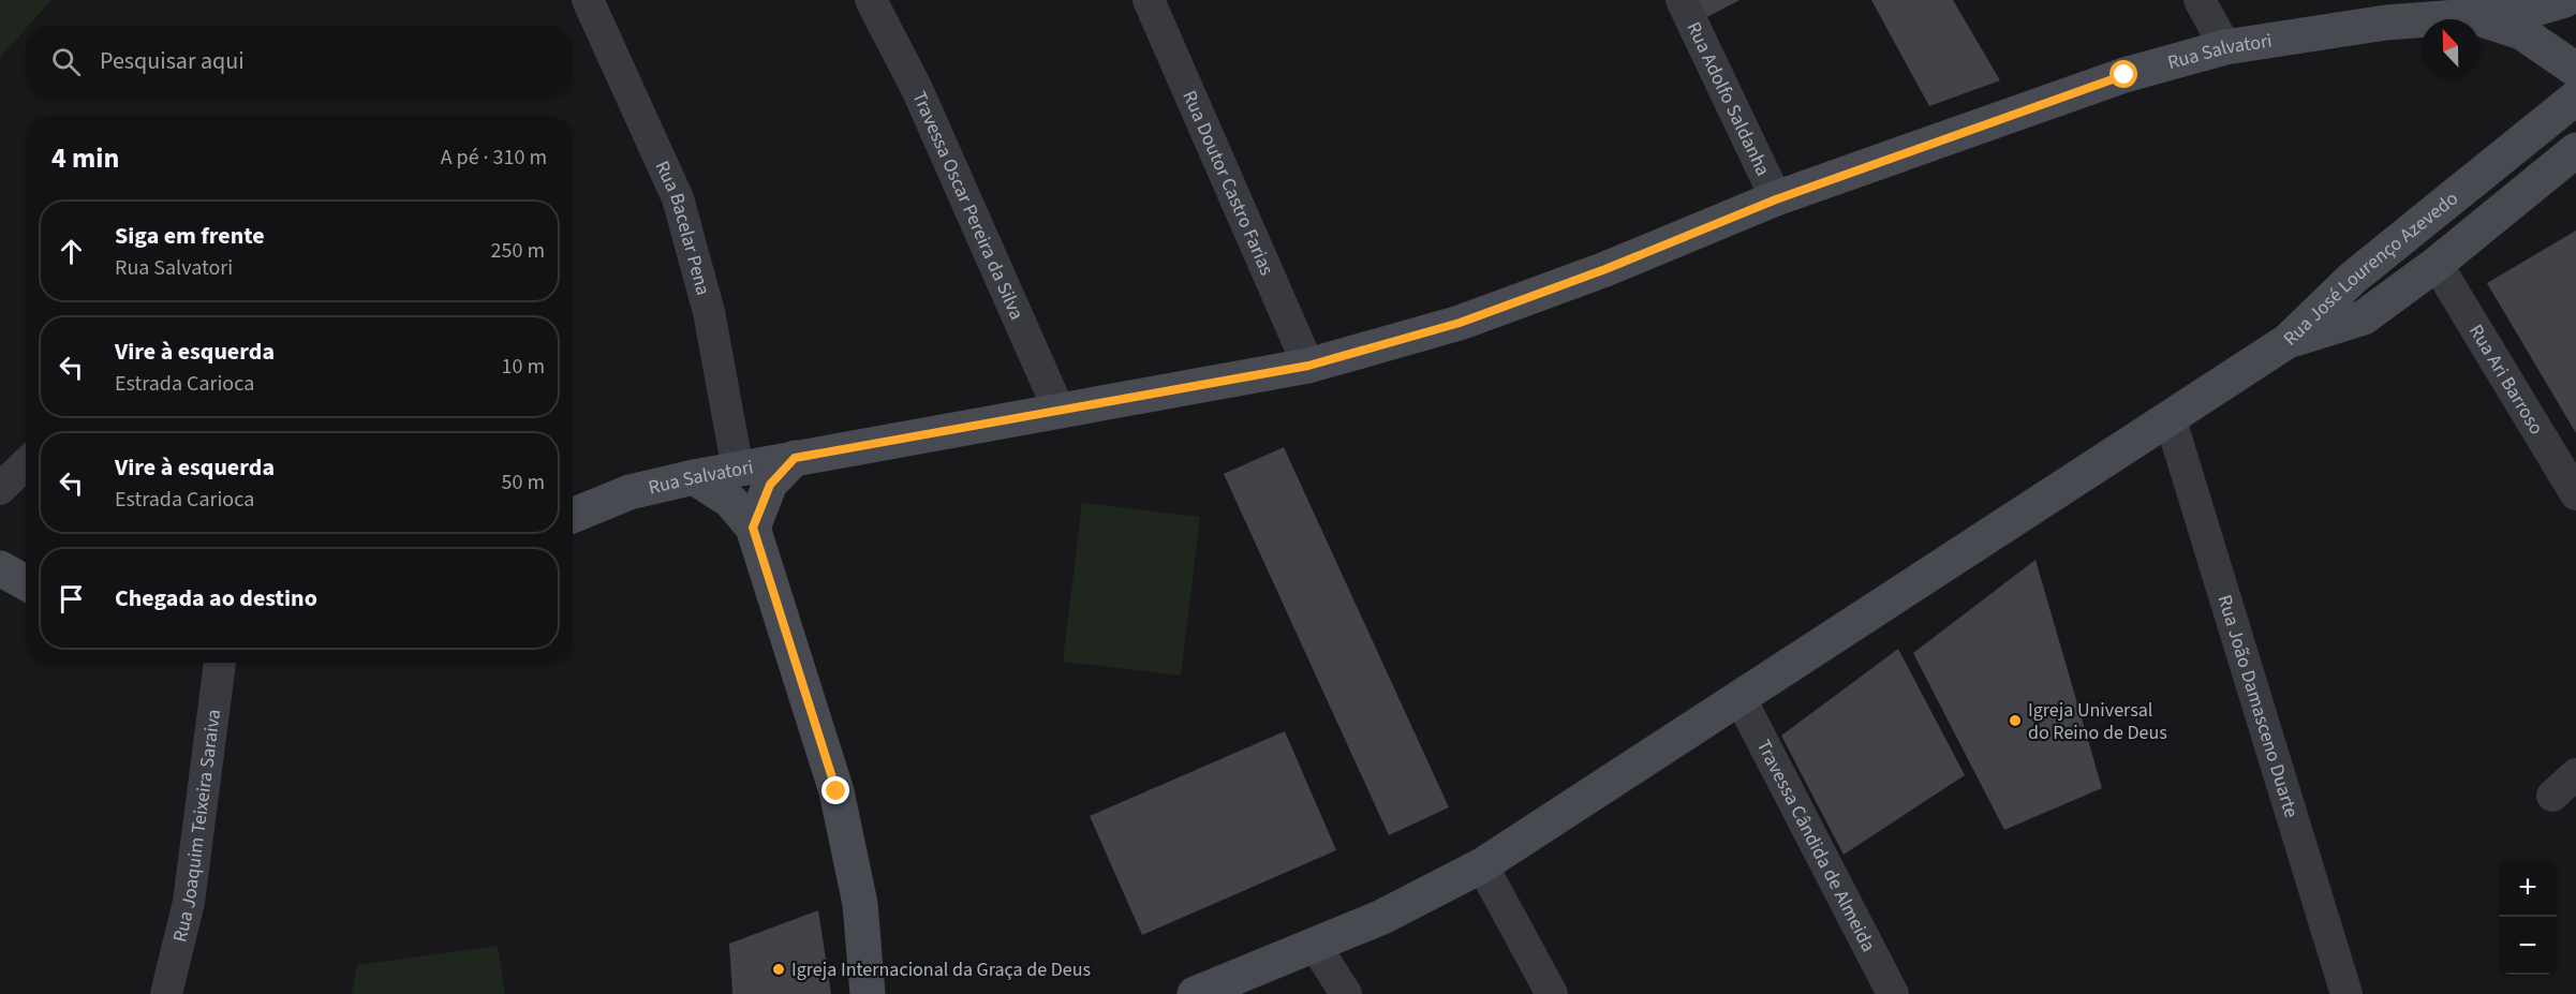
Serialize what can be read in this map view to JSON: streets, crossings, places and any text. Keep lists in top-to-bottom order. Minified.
{"streets":{"main road":["Rua Salvatori","Rua José Lourenço Azevedo"],"street":["Rua Adolfo Saldanha","Rua Doutor Castro Farias","Travessa Oscar Pereira da Silva","Rua Bacelar Pena","Rua Ari Barroso","Rua João Damasceno Duarte","Rua Joaquim Teixeira Saraiva","Travessa Cândida de Almeida"]},"crossings":[["Rua Salvatori","Rua Adolfo Saldanha"],["Rua Salvatori","Rua Doutor Castro Farias"],["Rua Salvatori","Travessa Oscar Pereira da Silva"],["Rua Salvatori","Rua Bacelar Pena"],["Rua José Lourenço Azevedo","Rua Ari Barroso"]],"places":["Igreja Universal do Reino de Deus","Igreja Internacional da Graça de Deus"],"north":"top","page":{"search":"Pesquisar aqui","heading":["4 min","A pé · 310 m"],"list":[["Siga em frente","Rua Salvatori","250 m"],["Vire à esquerda","Estrada Carioca","10 m"],["Vire à esquerda","Estrada Carioca","50 m"],"Chegada ao destino"],"map_buttons":["+","−"]}}
